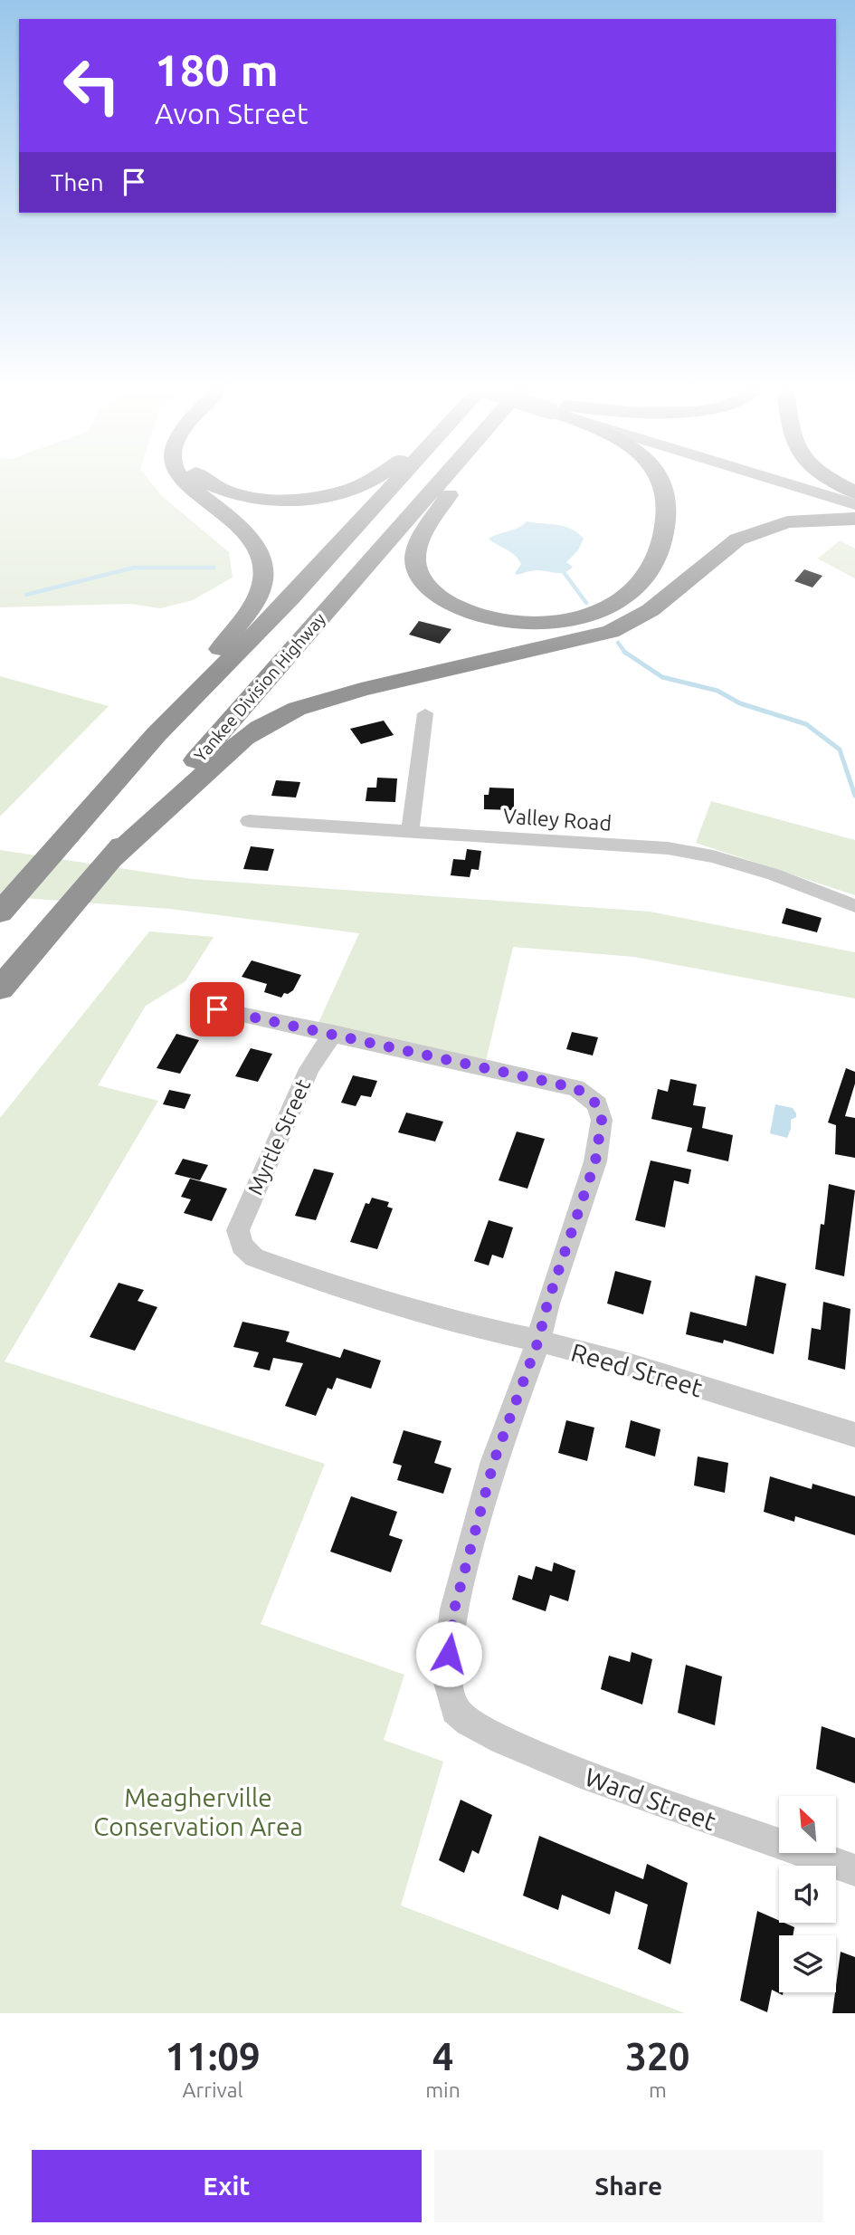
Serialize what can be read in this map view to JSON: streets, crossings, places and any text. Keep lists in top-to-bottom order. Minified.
{"streets":{"highway":["Yankee Division Highway"],"street":["Valley Road","Myrtle Street","Reed Street","Ward Street"]},"crossings":[["Myrtle Street","Reed Street"],["Reed Street","Ward Street"]],"parks":["Meagherville Conservation Area"],"north":"top left","page":{"turn":["180 m","Avon Street"],"then":"Then","eta":["11:09","Arrival","4","min","320","m"],"buttons":["Exit","Share"]}}
